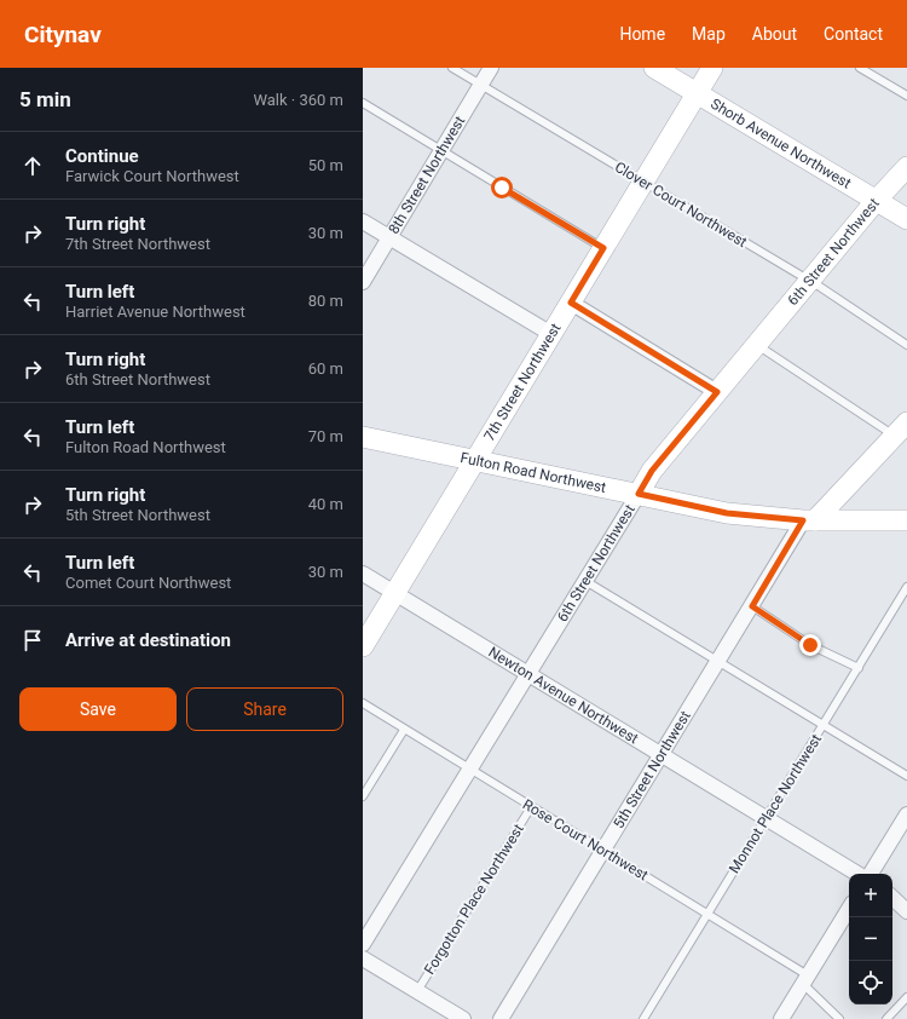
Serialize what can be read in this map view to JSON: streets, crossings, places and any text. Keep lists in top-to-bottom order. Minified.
{"streets":{"main road":["Shorb Avenue Northwest","6th Street Northwest","7th Street Northwest","Fulton Road Northwest","5th Street Northwest"],"street":["8th Street Northwest","Newton Avenue Northwest"],"lane":["Clover Court Northwest","Monnot Place Northwest","Rose Court Northwest","Forgotton Place Northwest"]},"crossings":[["Shorb Avenue Northwest","6th Street Northwest"],["Shorb Avenue Northwest","7th Street Northwest"],["8th Street Northwest","Clover Court Northwest"],["Clover Court Northwest","6th Street Northwest"],["Clover Court Northwest","7th Street Northwest"],["6th Street Northwest","Fulton Road Northwest"],["6th Street Northwest","Newton Avenue Northwest"],["6th Street Northwest","Rose Court Northwest"],["7th Street Northwest","Fulton Road Northwest"],["7th Street Northwest","Newton Avenue Northwest"],["Fulton Road Northwest","5th Street Northwest"],["Newton Avenue Northwest","5th Street Northwest"],["Newton Avenue Northwest","Monnot Place Northwest"],["5th Street Northwest","Rose Court Northwest"],["Monnot Place Northwest","Rose Court Northwest"],["Rose Court Northwest","Forgotton Place Northwest"]],"page":{"header":"Citynav","nav":["Home","Map","About","Contact"],"heading":["5 min","Walk · 360 m"],"list":[["Continue","Farwick Court Northwest","50 m"],["Turn right","7th Street Northwest","30 m"],["Turn left","Harriet Avenue Northwest","80 m"],["Turn right","6th Street Northwest","60 m"],["Turn left","Fulton Road Northwest","70 m"],["Turn right","5th Street Northwest","40 m"],["Turn left","Comet Court Northwest","30 m"],"Arrive at destination"],"buttons":["Save","Share"],"map_buttons":["+","−"]}}
